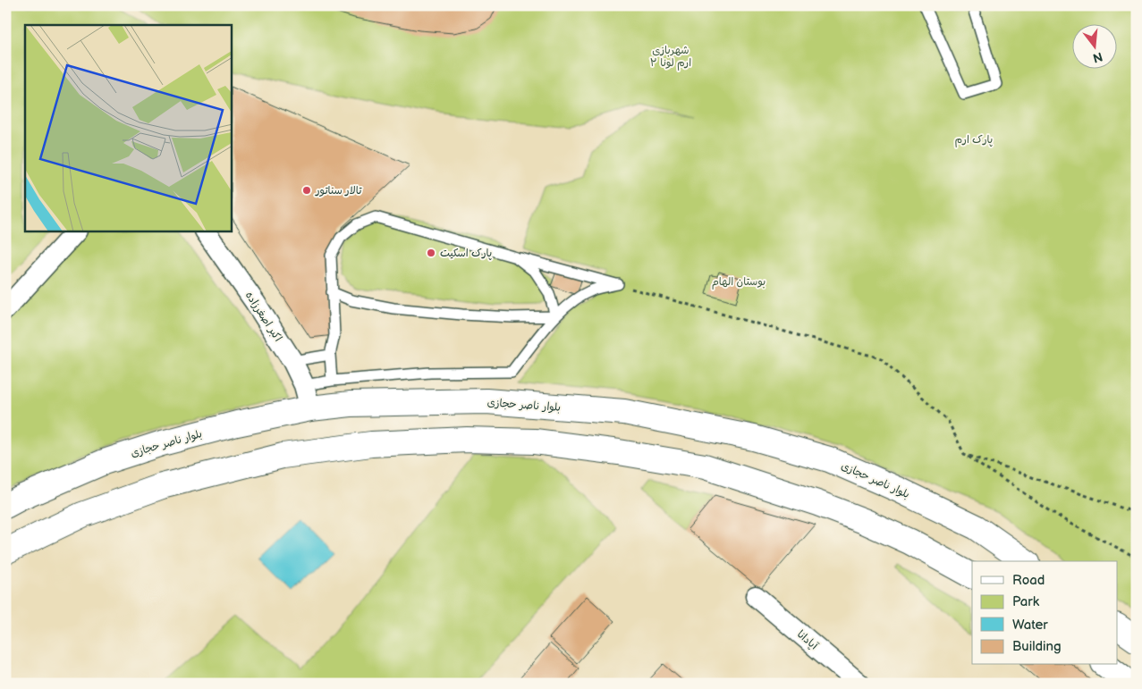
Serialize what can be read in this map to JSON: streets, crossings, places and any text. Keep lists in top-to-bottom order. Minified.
{"streets":{"main road":["بلوار ناصر حجازی"],"street":["اکبر اصغرزاده","آپادانا"]},"crossings":[["اکبر اصغرزاده","بلوار ناصر حجازی"]],"parks":["شهربازی ارم لونا ۲","پارک ارم","بوستان الهام"],"places":["تالار سناتور","پارک اسکیت"],"legend":["Road","Park","Water","Building"],"north":"bottom"}
